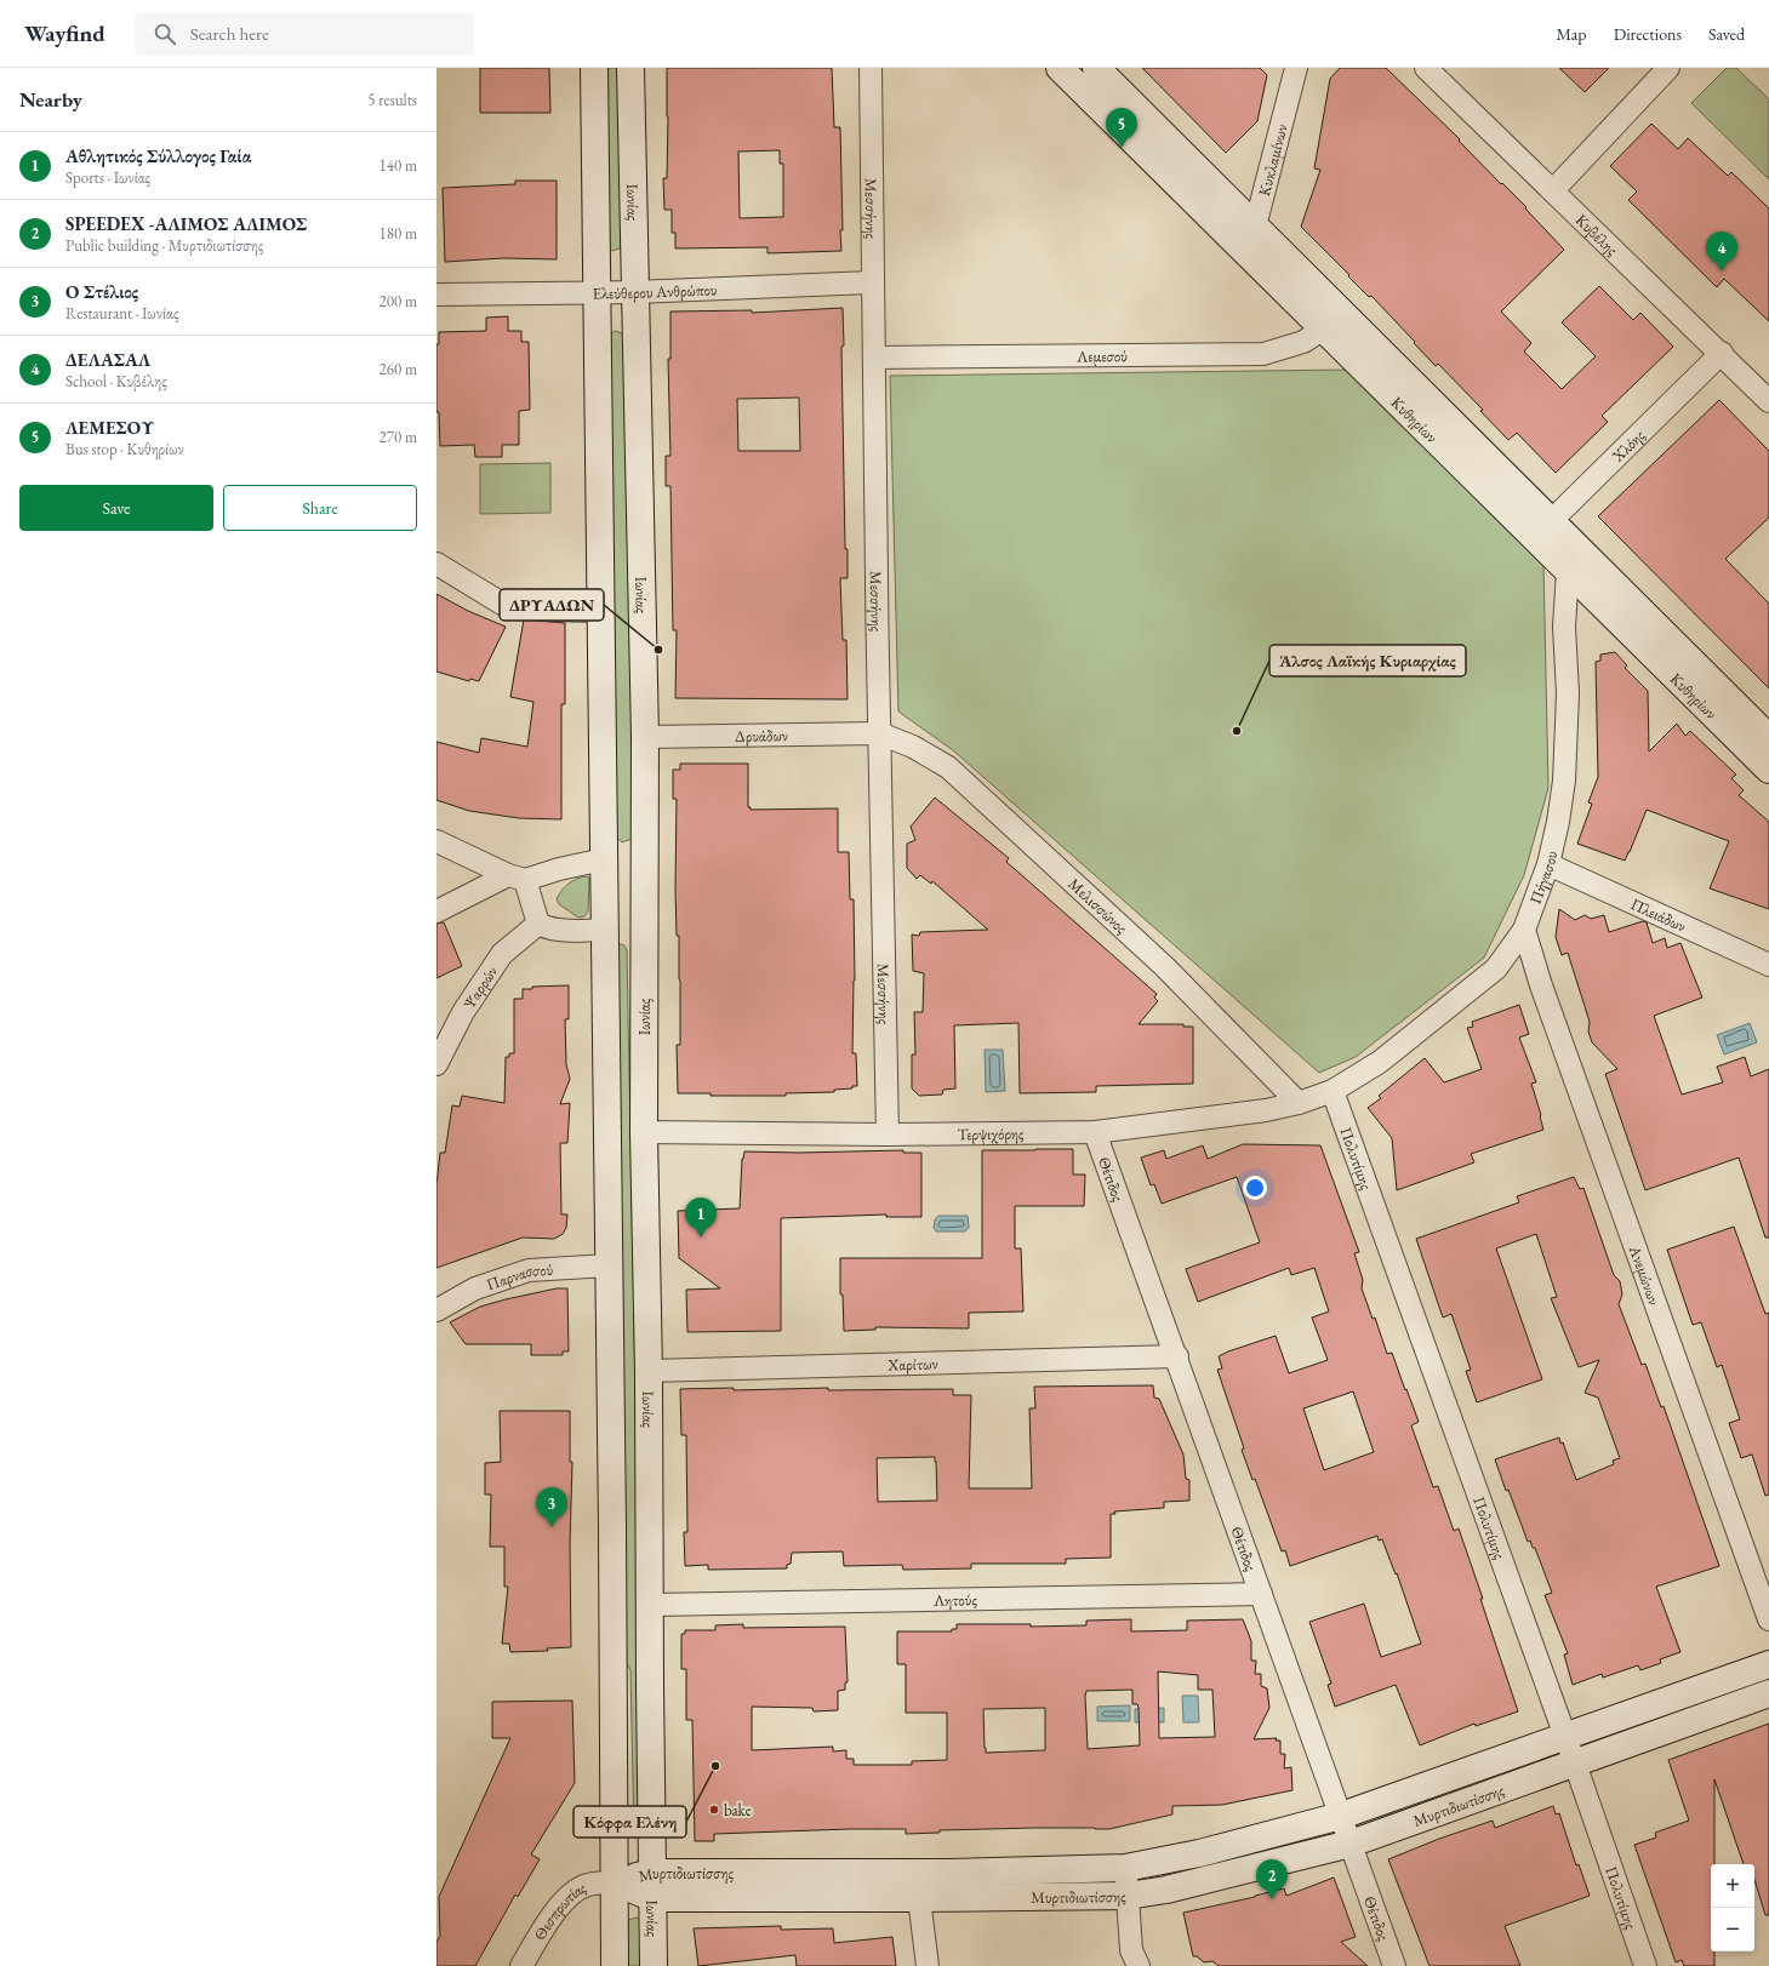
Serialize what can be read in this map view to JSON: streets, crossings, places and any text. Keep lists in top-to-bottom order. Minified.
{"streets":{"street":["Κυκλαμίνων","Ιωνίας","Μεσσήνης","Κυβέλης","Ελεύθερου Ανθρώπου","Λεμεσού","Κυθηρίων","Χλόης","Δρυάδων","Πήγασου","Μελισσώνος","Πλειάδων","Ψαρρών","Τερψιχόρης","Πολυτίμης","Θέτιδος","Ανεμώνων","Παρνασσού","Χαρίτων","Λητούς","Μυρτιδιωτίσσης","Θεσπρωτίας"]},"crossings":[["Κυκλαμίνων","Κυθηρίων"],["Ιωνίας","Ελεύθερου Ανθρώπου"],["Ιωνίας","Δρυάδων"],["Ιωνίας","Τερψιχόρης"],["Ιωνίας","Χαρίτων"],["Ιωνίας","Λητούς"],["Ιωνίας","Μυρτιδιωτίσσης"],["Μεσσήνης","Ελεύθερου Ανθρώπου"],["Μεσσήνης","Λεμεσού"],["Μεσσήνης","Δρυάδων"],["Μεσσήνης","Μελισσώνος"],["Μεσσήνης","Τερψιχόρης"],["Κυβέλης","Χλόης"],["Λεμεσού","Κυθηρίων"],["Κυθηρίων","Χλόης"],["Κυθηρίων","Πήγασου"],["Δρυάδων","Μελισσώνος"],["Πήγασου","Πλειάδων"],["Πήγασου","Τερψιχόρης"],["Πήγασου","Πολυτίμης"],["Πήγασου","Ανεμώνων"],["Μελισσώνος","Τερψιχόρης"],["Τερψιχόρης","Πολυτίμης"],["Τερψιχόρης","Θέτιδος"],["Πολυτίμης","Μυρτιδιωτίσσης"],["Θέτιδος","Χαρίτων"],["Θέτιδος","Λητούς"],["Θέτιδος","Μυρτιδιωτίσσης"],["Μυρτιδιωτίσσης","Θεσπρωτίας"]],"places":["ΔΡΥΑΔΩΝ","Άλσος Λαϊκής Κυριαρχίας","Κόφφα Ελένη","bake"],"page":{"header":"Wayfind","search":"Search here","nav":["Map","Directions","Saved"],"heading":["Nearby","5 results"],"pins":["5","4","1","3","2"],"list":[{"mark":"1","name":"Αθλητικός Σύλλογος Γαία","note":"Sports · Ιωνίας","value":"140 m"},{"mark":"2","name":"SPEEDEX -ΑΛΙΜΟΣ ΑΛΙΜΟΣ","note":"Public building · Μυρτιδιωτίσσης","value":"180 m"},{"mark":"3","name":"Ο Στέλιος","note":"Restaurant · Ιωνίας","value":"200 m"},{"mark":"4","name":"ΔΕΛΑΣΑΛ","note":"School · Κυβέλης","value":"260 m"},{"mark":"5","name":"ΛΕΜΕΣΟΥ","note":"Bus stop · Κυθηρίων","value":"270 m"}],"buttons":["Save","Share"],"map_buttons":["+","−"]}}
